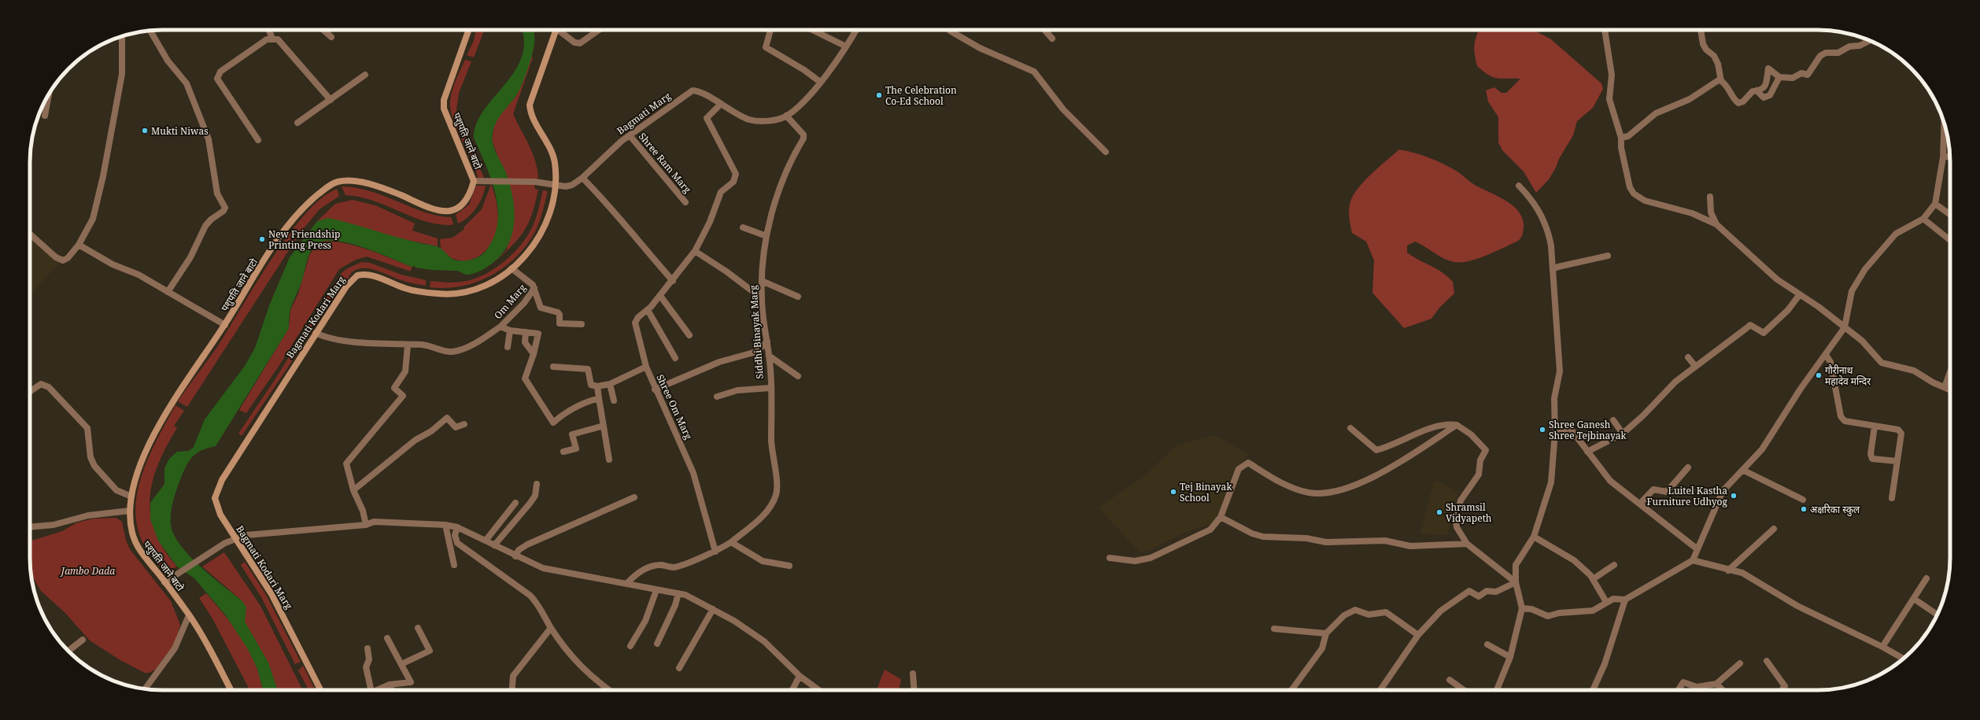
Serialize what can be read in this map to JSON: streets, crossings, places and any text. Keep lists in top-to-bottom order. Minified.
{"streets":{"main road":["पशुपति जाने बाटो","Bagmati Kodari Marg"],"street":["Bagmati Marg","Shree Ram Marg","Om Marg","Siddhi Binayak Marg","Shree Om Marg"]},"crossings":[["Bagmati Marg","पशुपति जाने बाटो"],["Bagmati Marg","Shree Ram Marg"],["Bagmati Marg","Bagmati Kodari Marg"],["Bagmati Marg","Siddhi Binayak Marg"],["Bagmati Marg","Shree Om Marg"],["Om Marg","Bagmati Kodari Marg"],["Siddhi Binayak Marg","Shree Om Marg"]],"parks":["Jambo Dada"],"places":["The Celebration Co-Ed School","Mukti Niwas","New Friendship Printing Press","गौरीनाथ महादेव मन्दिर","Shree Ganesh Shree Tejbinayak","Tej Binayak School","Luitel Kastha Furniture Udhyog","अक्षरिका स्कुल","Shramsil Vidyapeth"]}
